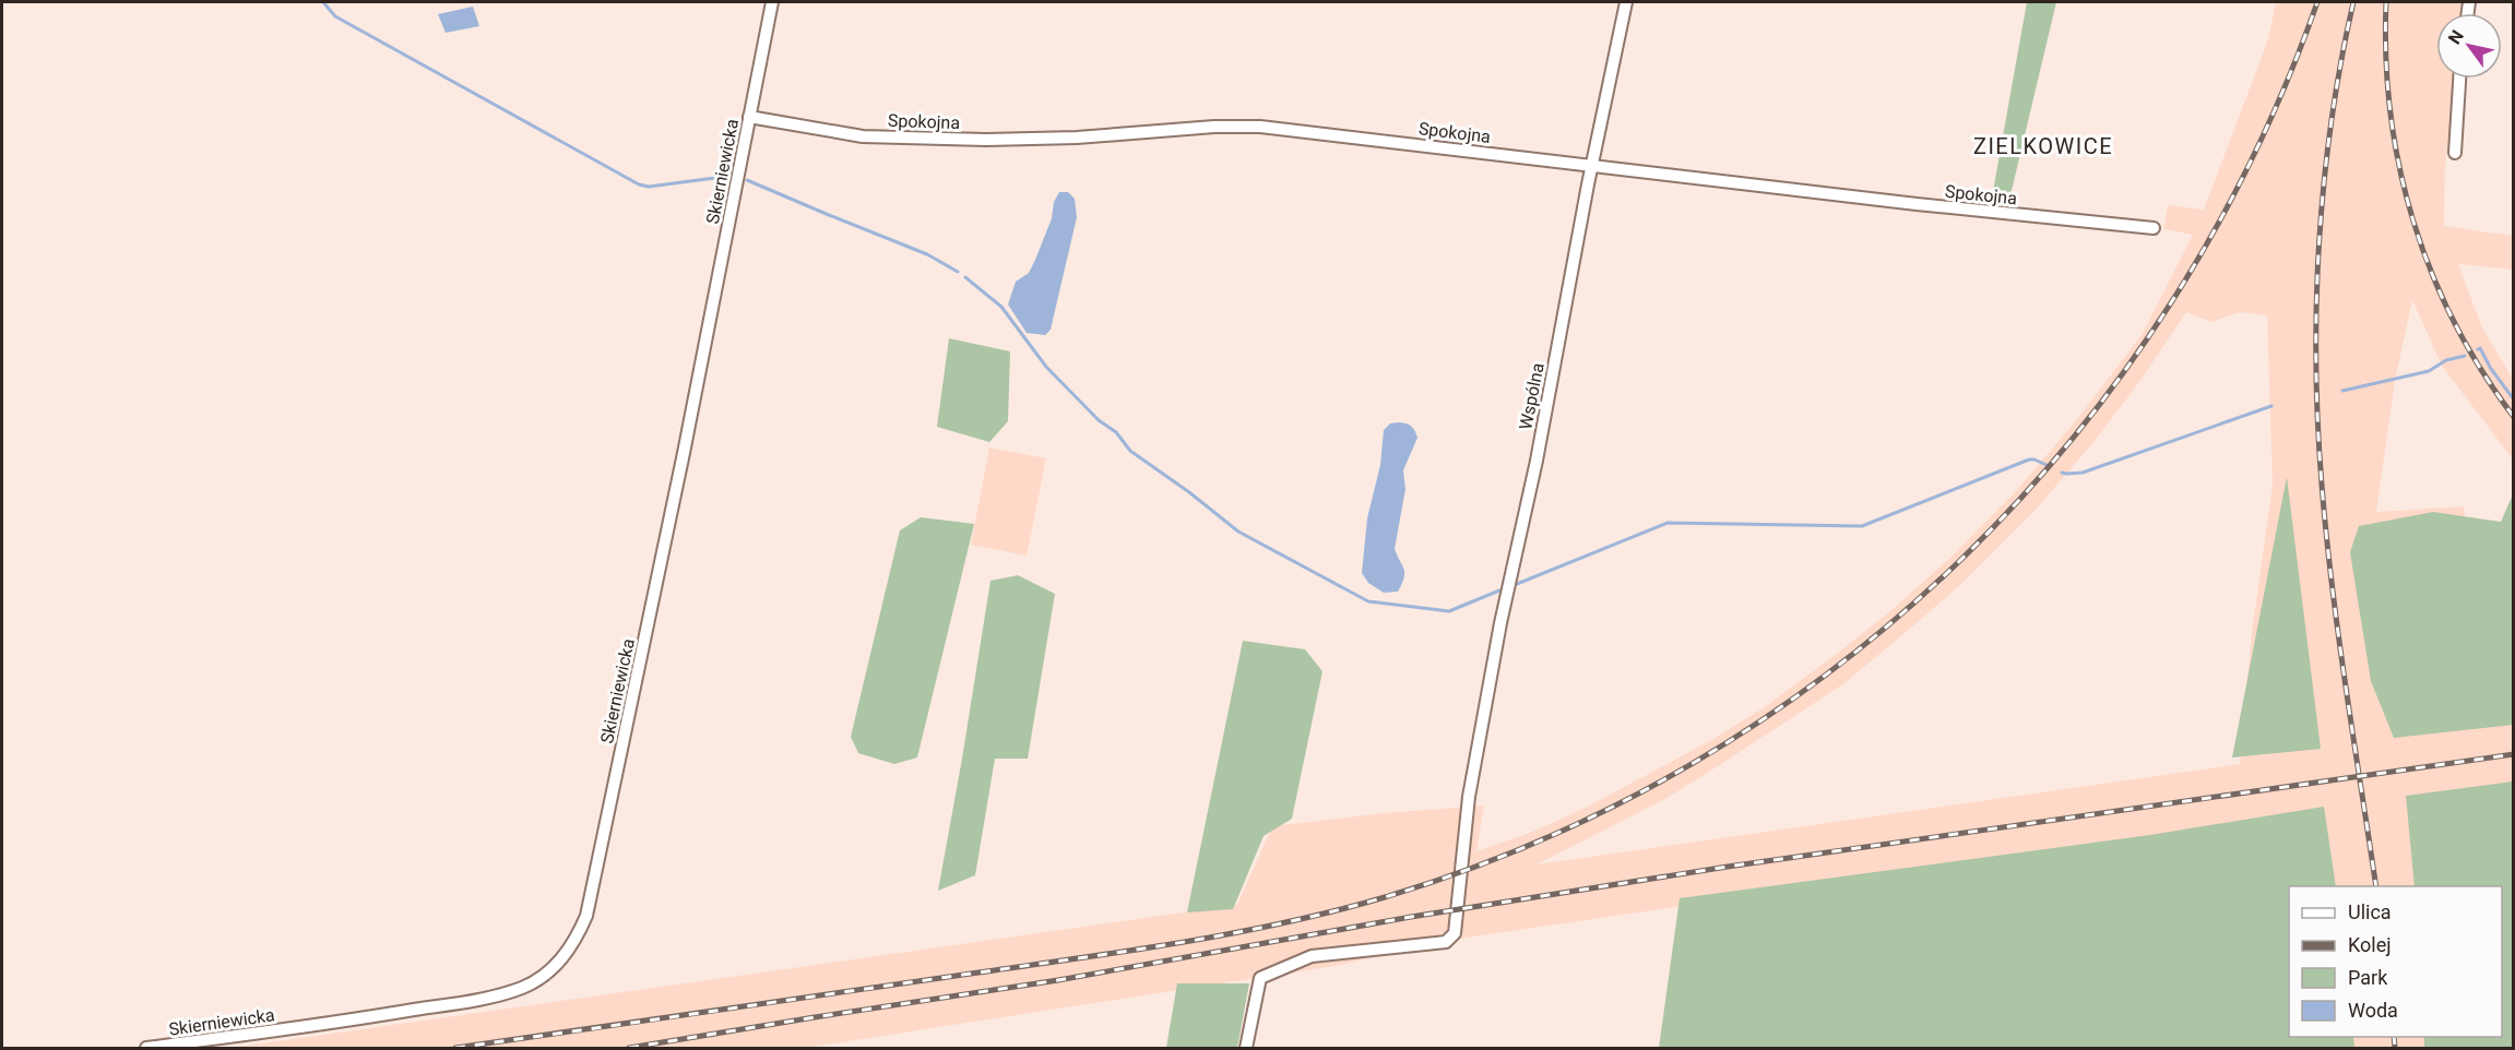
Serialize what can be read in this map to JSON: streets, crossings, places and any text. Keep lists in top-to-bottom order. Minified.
{"streets":{"street":["Spokojna","Skierniewicka","Wspólna"]},"crossings":[["Spokojna","Skierniewicka"],["Spokojna","Wspólna"]],"districts":["ZIELKOWICE"],"legend":["Ulica","Kolej","Park","Woda"],"north":"top left"}
